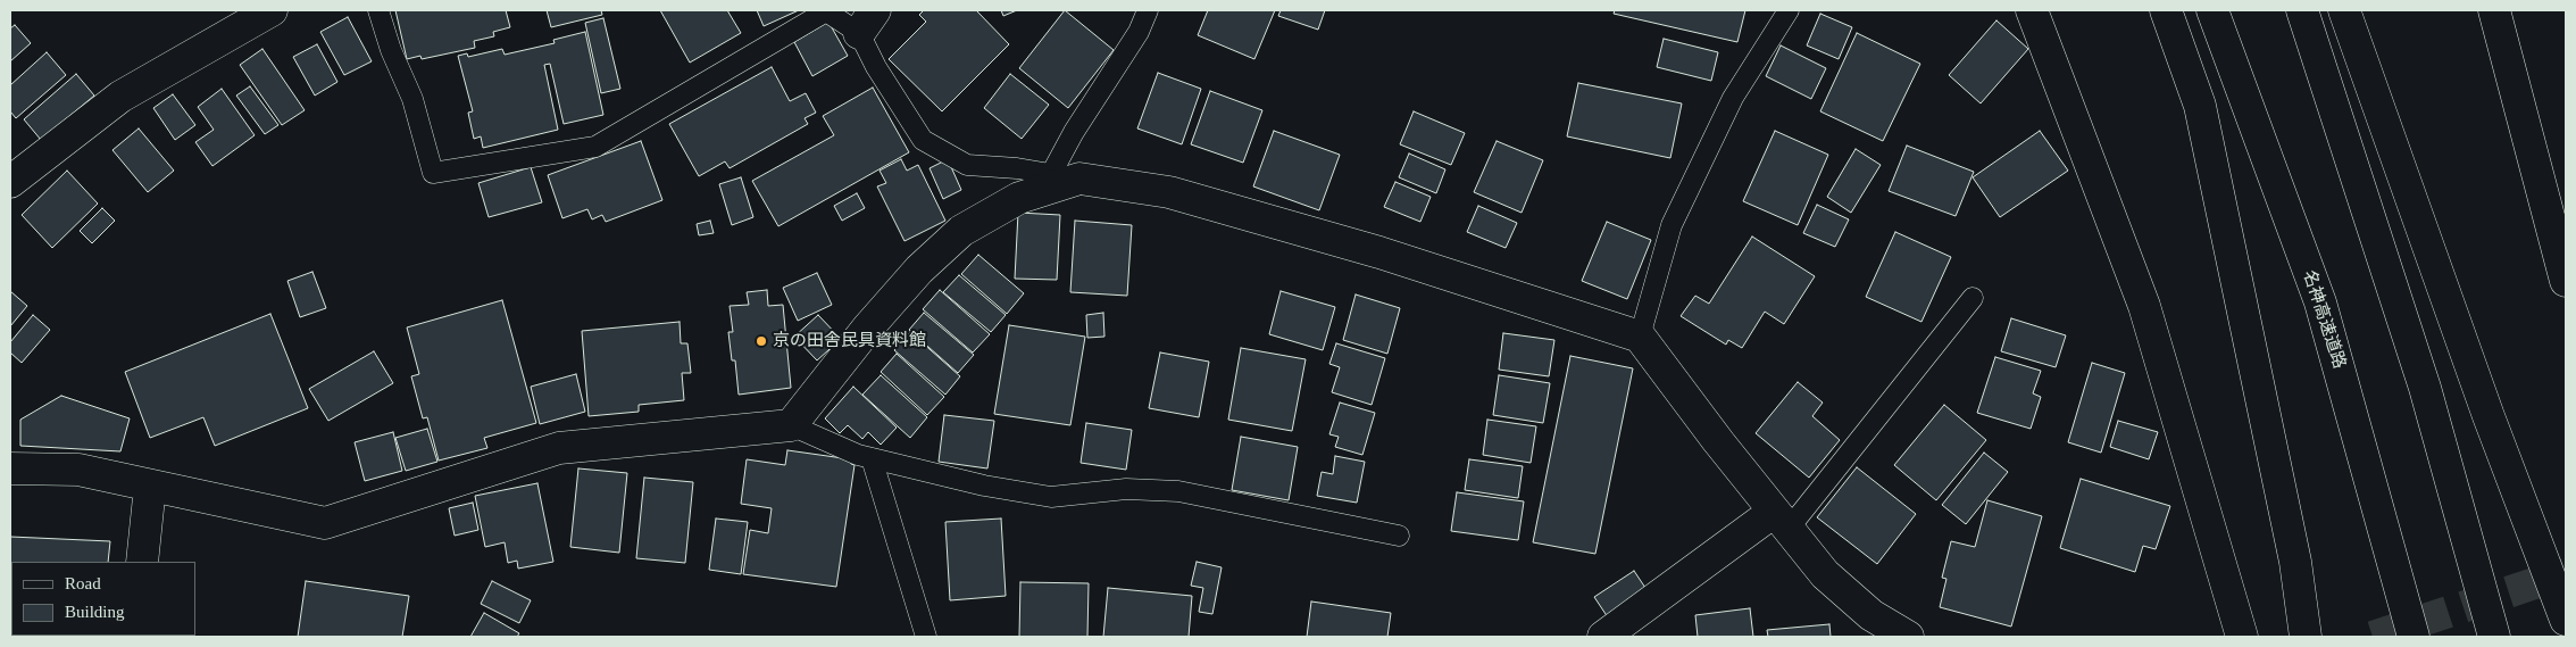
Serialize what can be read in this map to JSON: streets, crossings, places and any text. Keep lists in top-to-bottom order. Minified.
{"streets":{"main road":["名神高速道路"]},"places":["京の田舎民具資料館"],"legend":["Road","Building"]}
